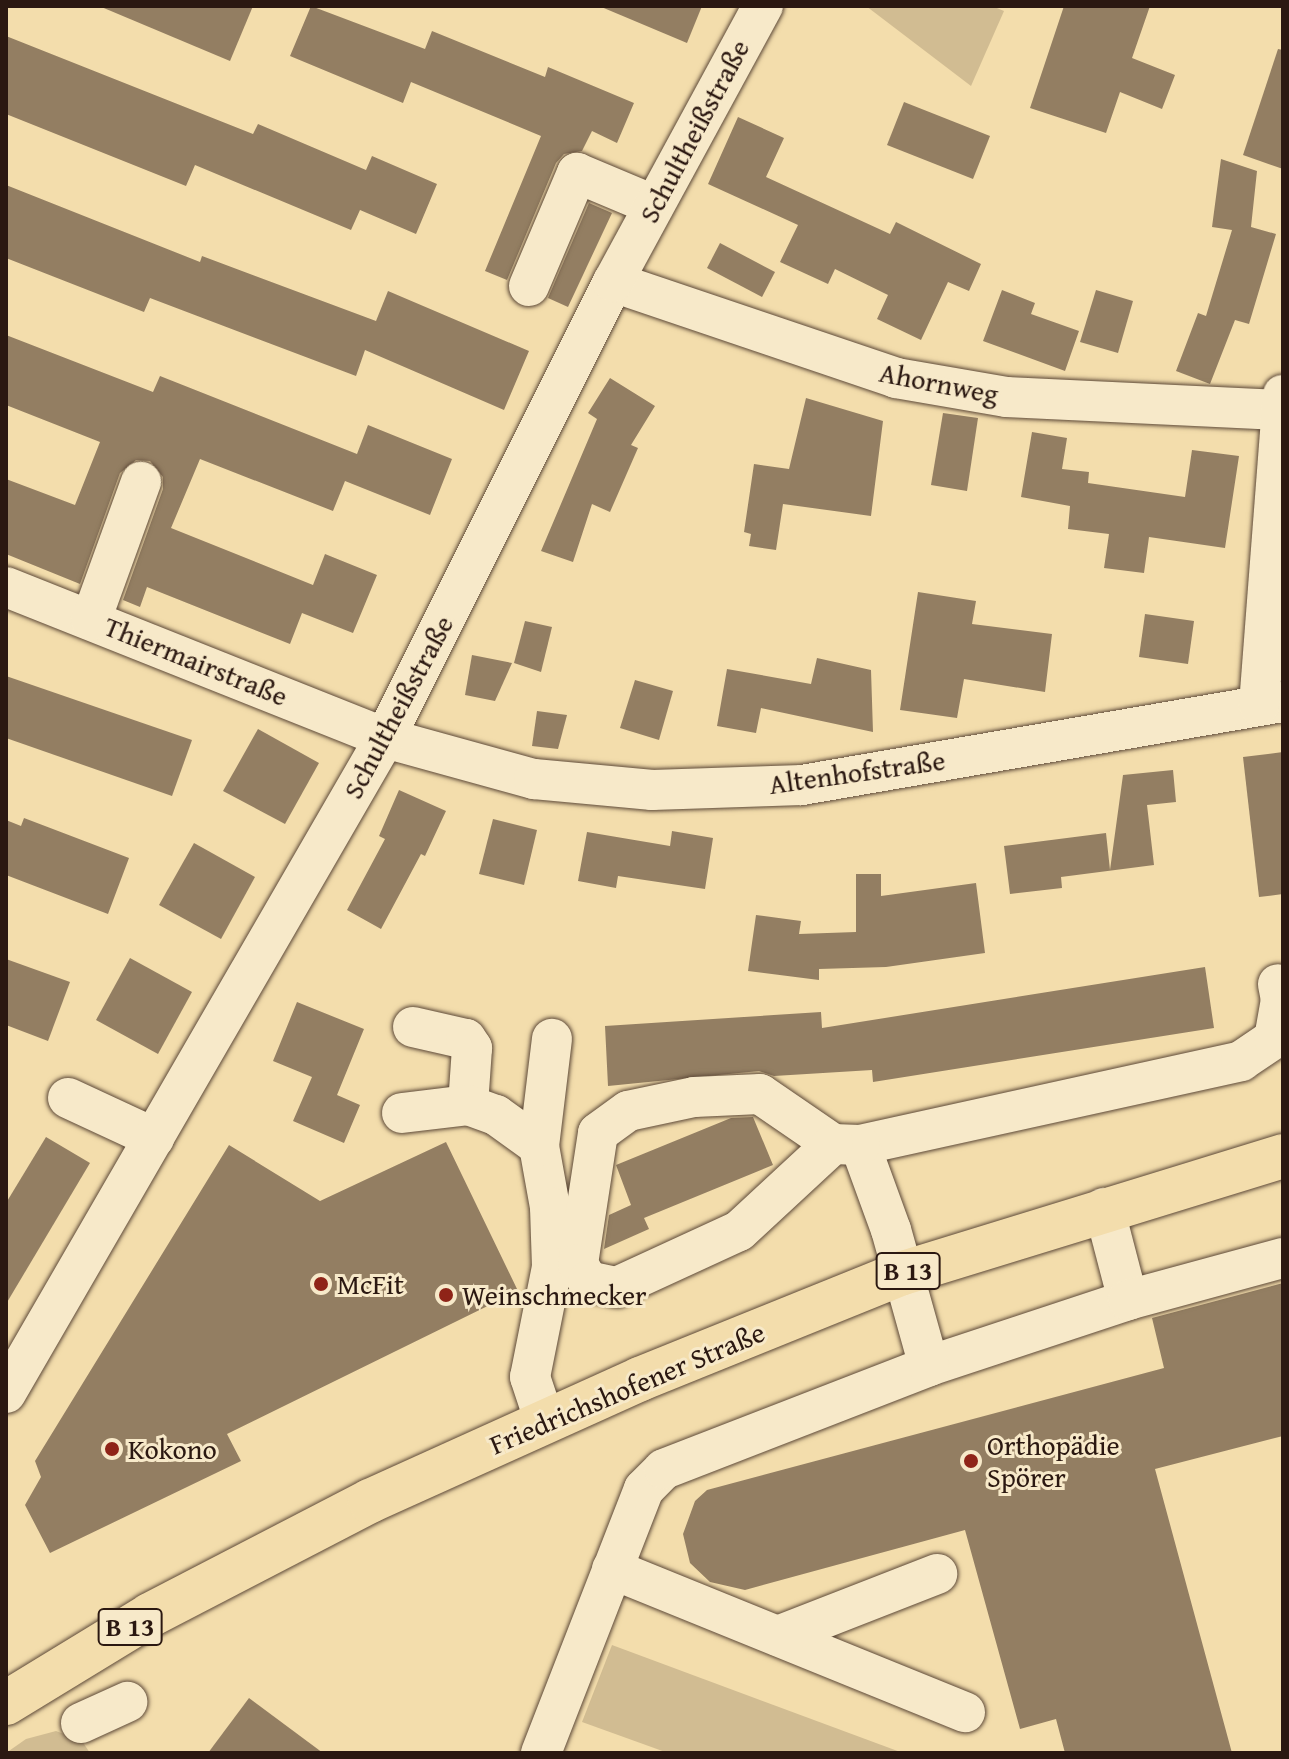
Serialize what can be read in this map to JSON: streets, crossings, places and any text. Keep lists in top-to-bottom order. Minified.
{"streets":{"main road":["B 13","Friedrichshofener Straße"],"street":["Schultheißstraße","Ahornweg","Thiermairstraße","Altenhofstraße"]},"crossings":[["Schultheißstraße","Ahornweg"],["Schultheißstraße","Thiermairstraße"],["Schultheißstraße","Altenhofstraße"],["Thiermairstraße","Altenhofstraße"]],"places":["McFit","Weinschmecker","Kokono","Orthopädie Spörer"]}
